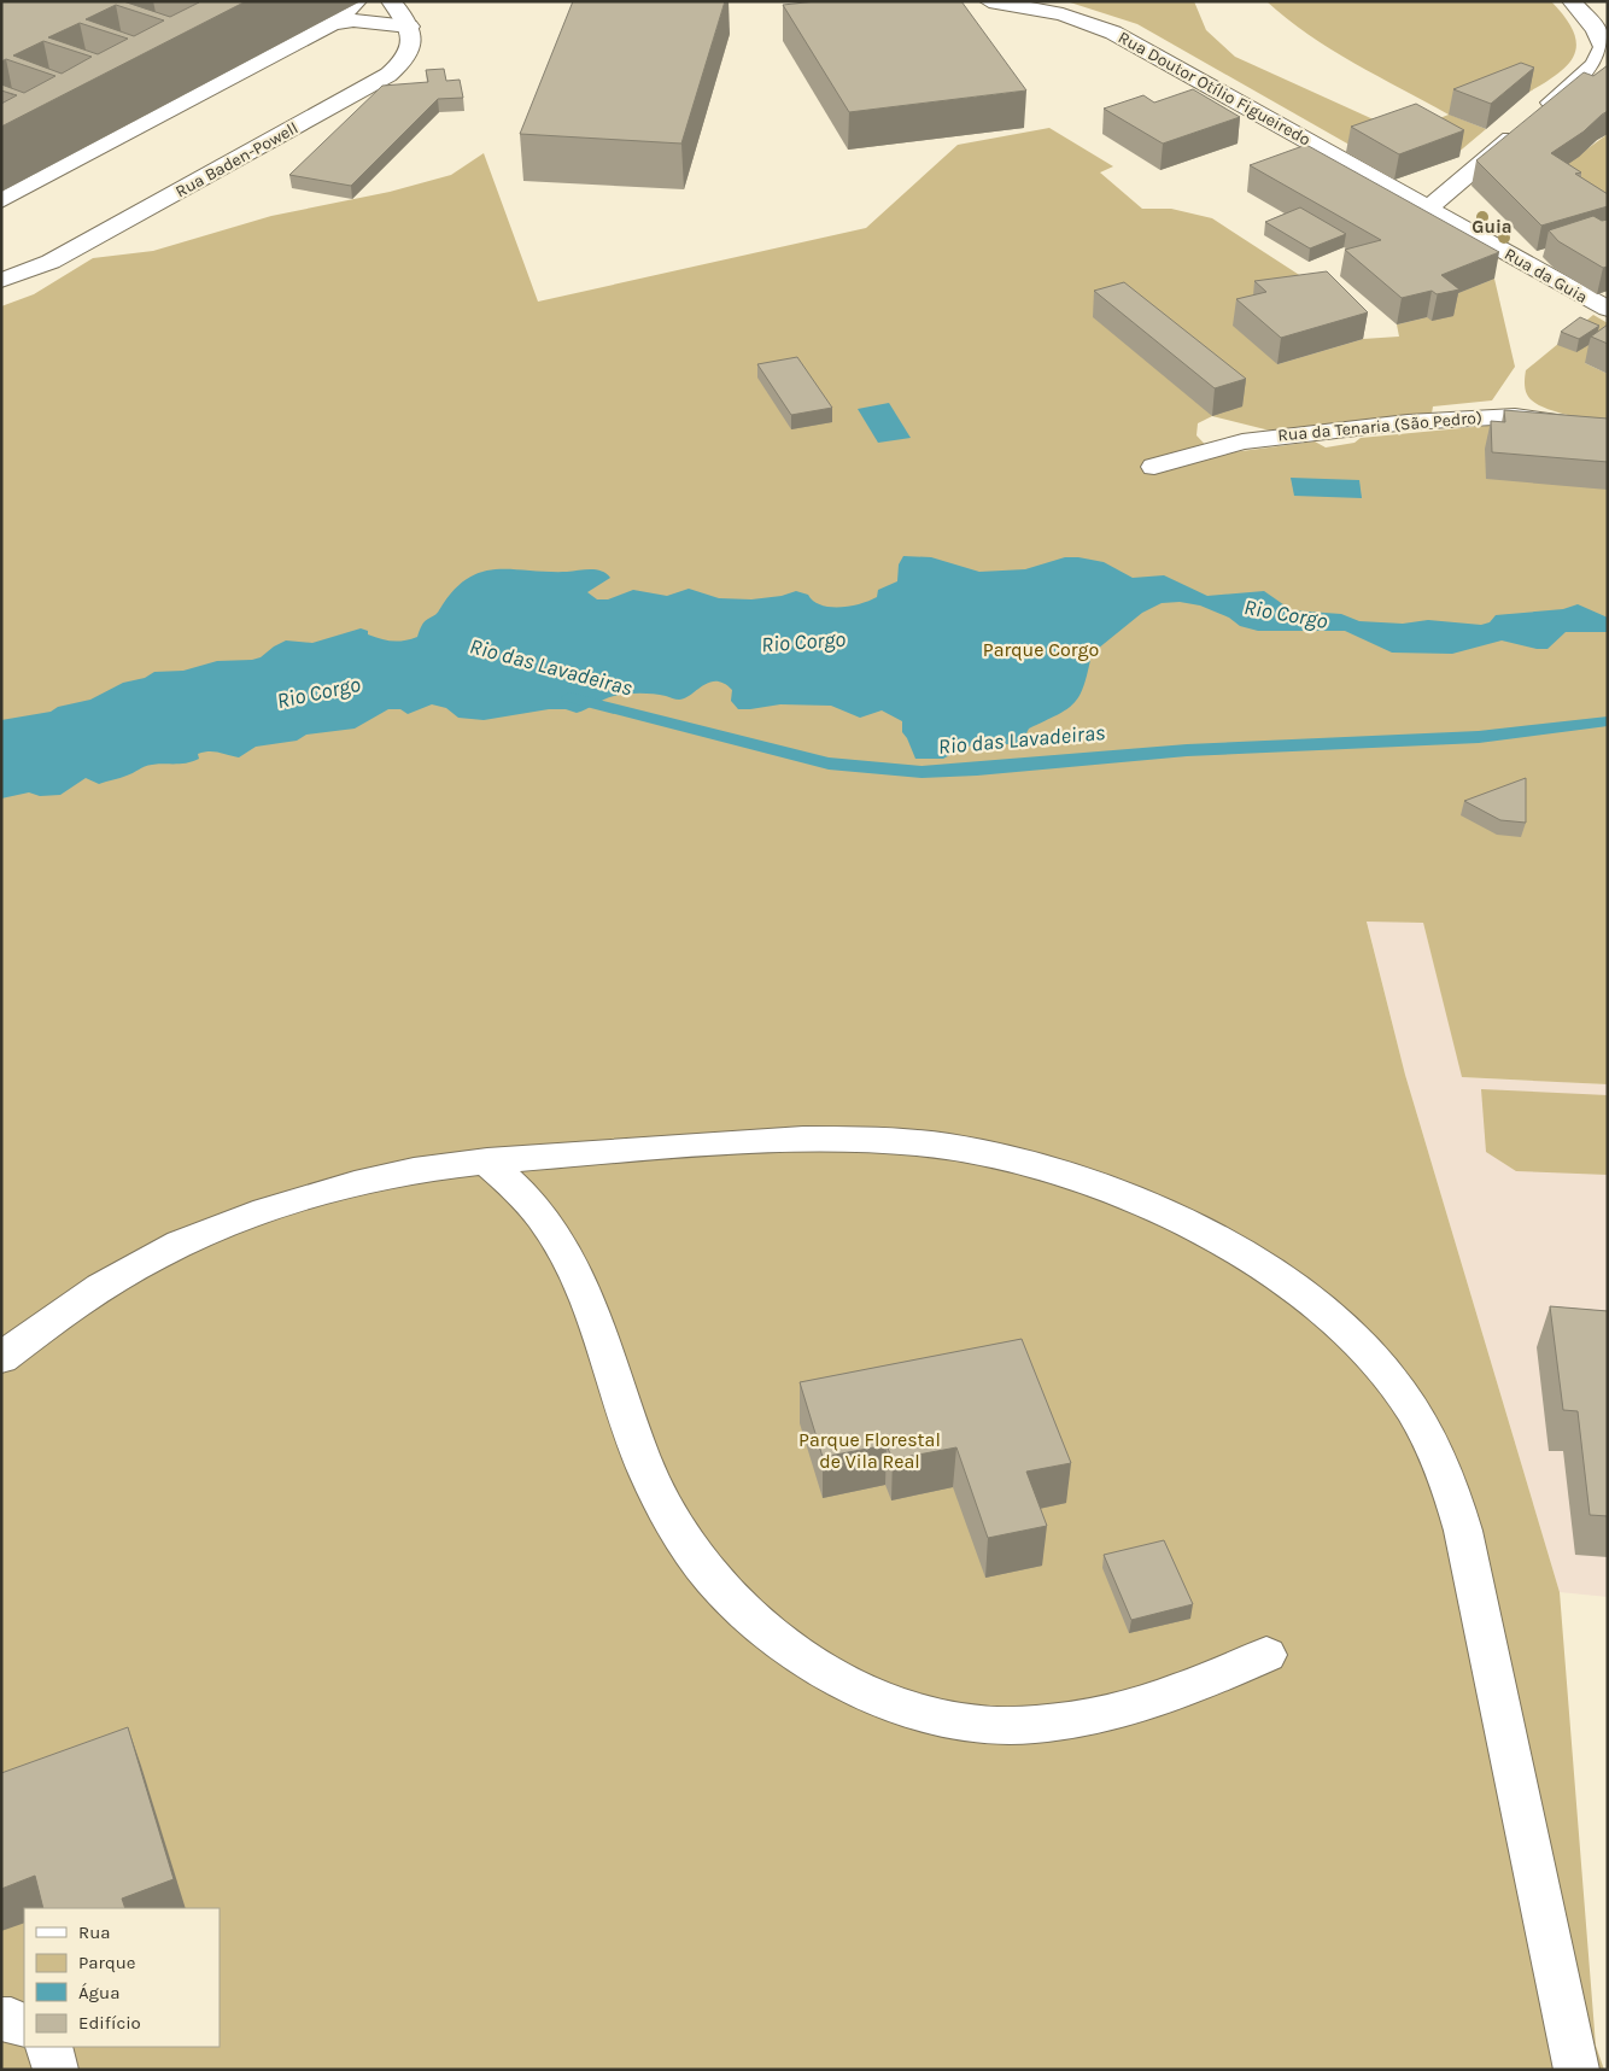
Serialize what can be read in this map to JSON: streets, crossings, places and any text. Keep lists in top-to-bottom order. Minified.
{"streets":{"street":["Rua Doutor Otílio Figueiredo","Rua Baden-Powell","Rua da Guia","Rua da Tenaria (São Pedro)"]},"crossings":[["Rua Doutor Otílio Figueiredo","Rua da Guia"]],"districts":["Guia"],"water":["Rio Corgo","Rio das Lavadeiras"],"parks":["Parque Corgo","Parque Florestal de Vila Real"],"legend":["Rua","Parque","Água","Edifício"]}
